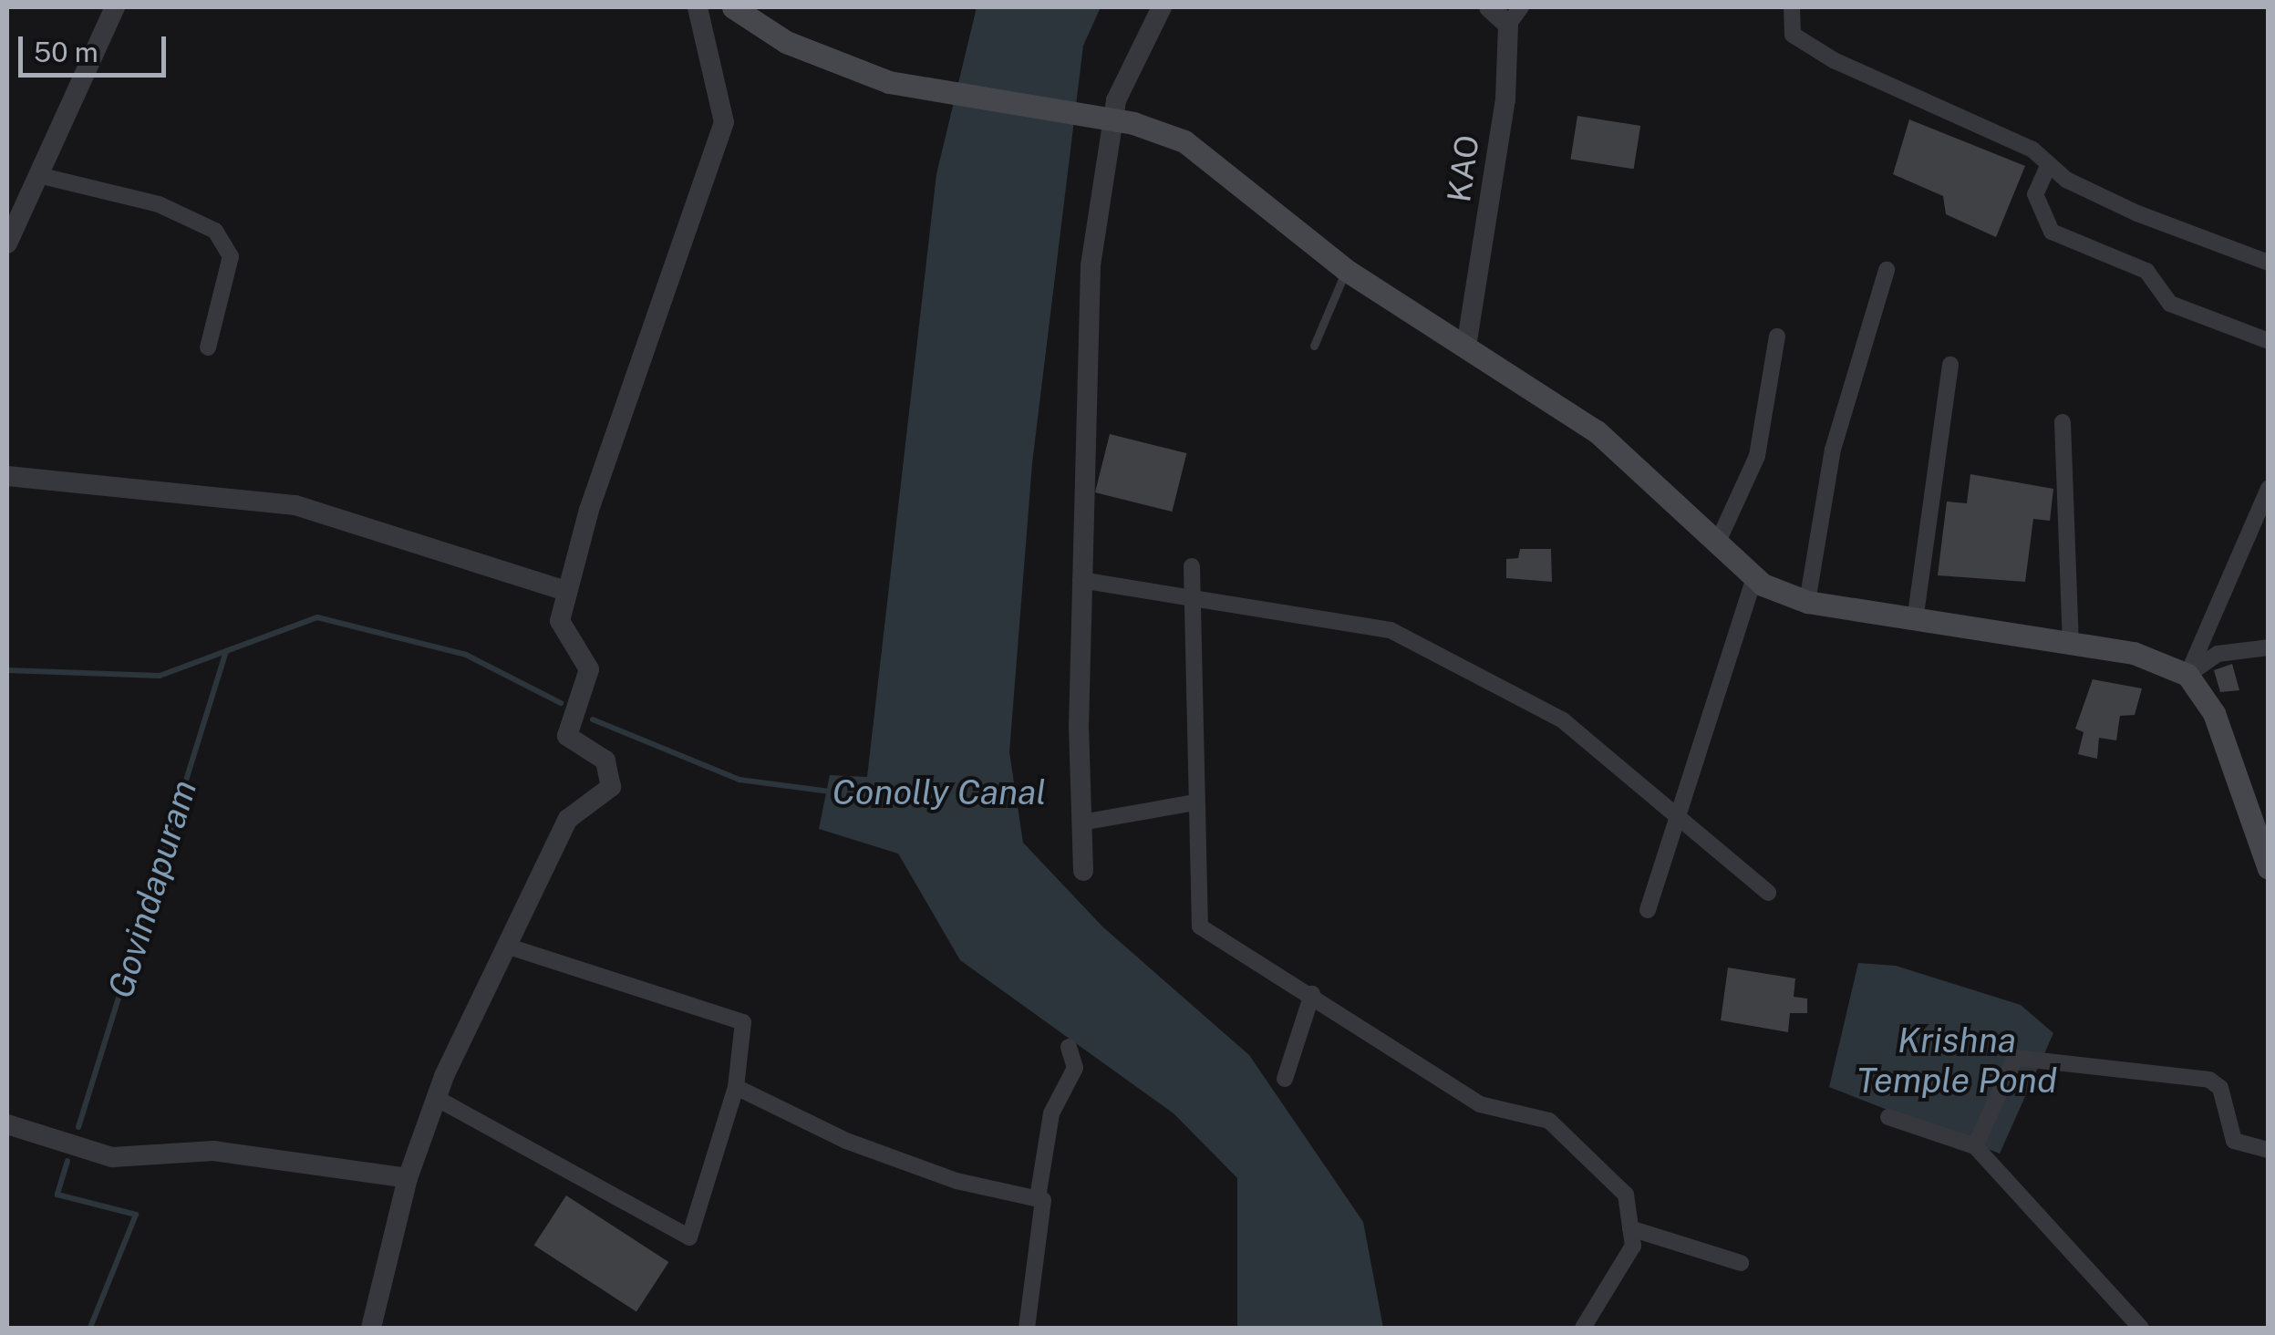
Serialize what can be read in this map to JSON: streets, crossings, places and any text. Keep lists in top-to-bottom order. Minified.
{"streets":{"street":["KAO"]},"water":["Conolly Canal","Govindapuram","Krishna Temple Pond"],"scale_bar":"50 m"}
